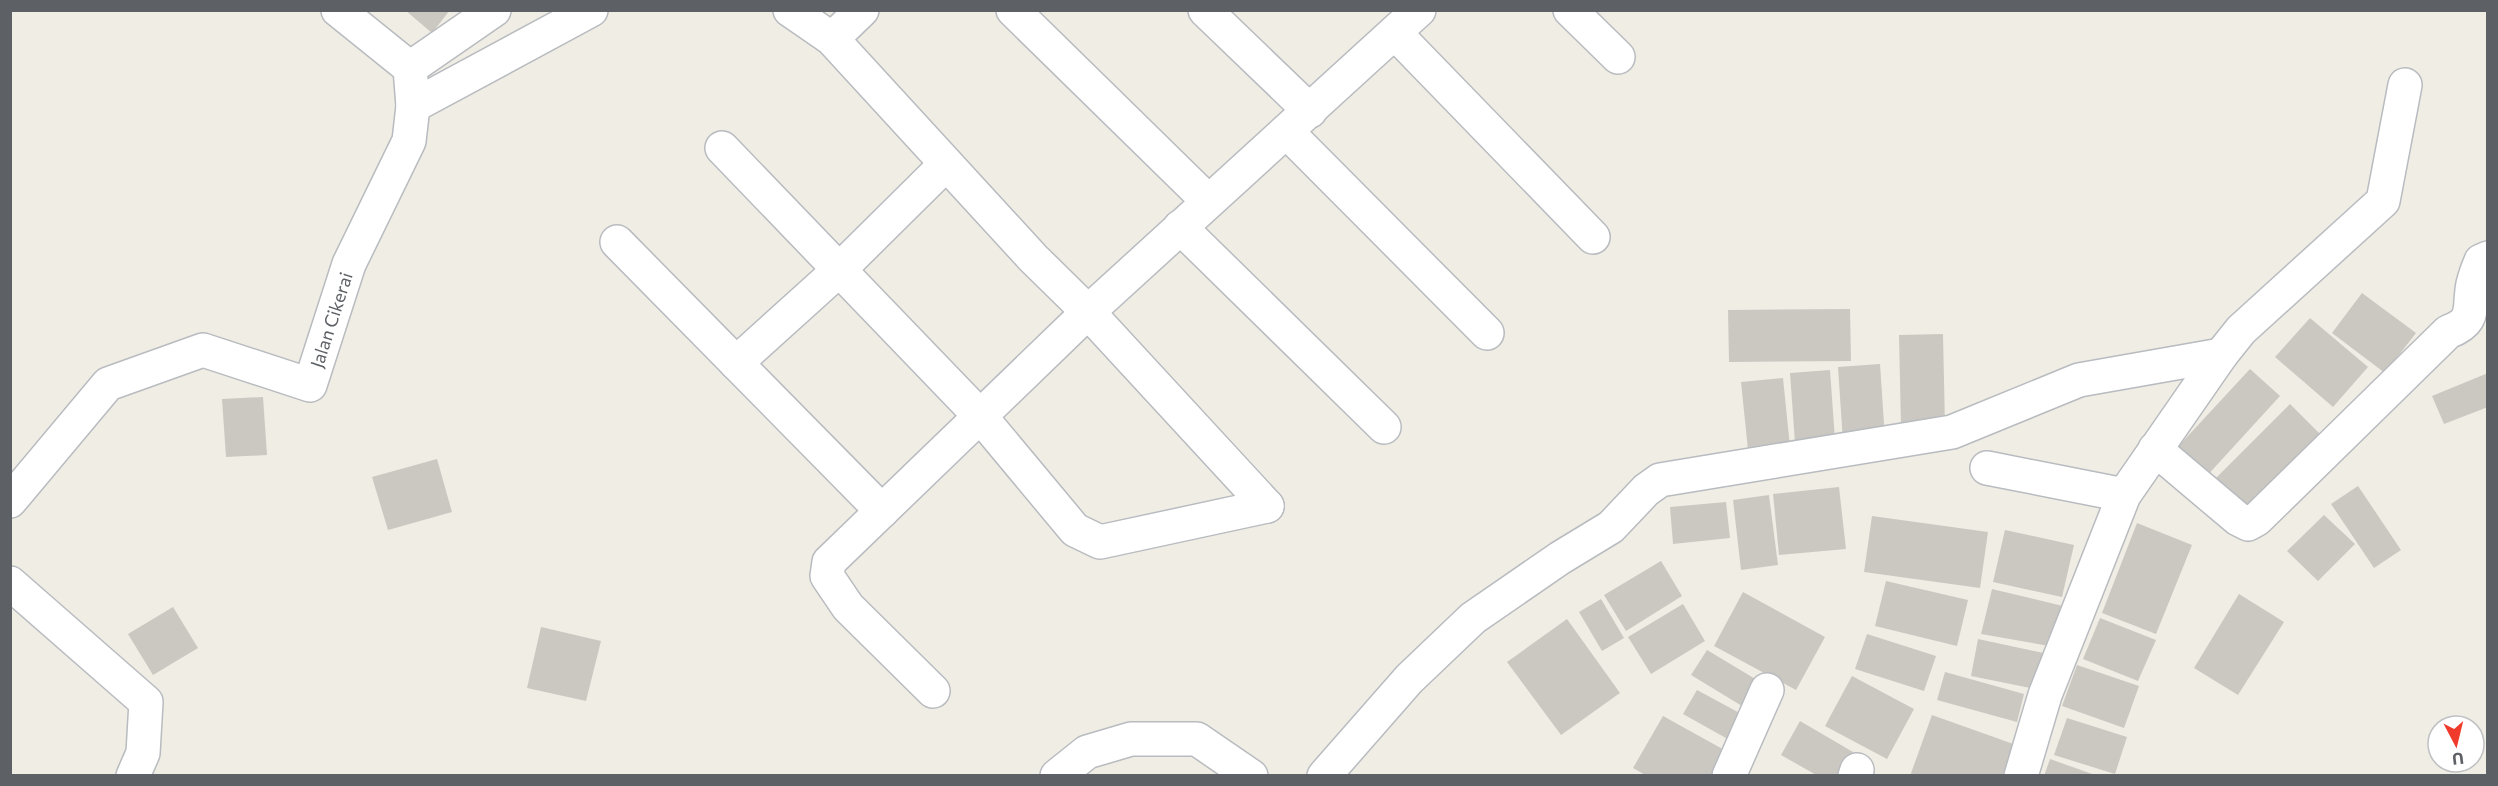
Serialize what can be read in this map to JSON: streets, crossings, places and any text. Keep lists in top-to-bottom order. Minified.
{"streets":{"street":["Jalan Cikerai"]},"north":"bottom"}
